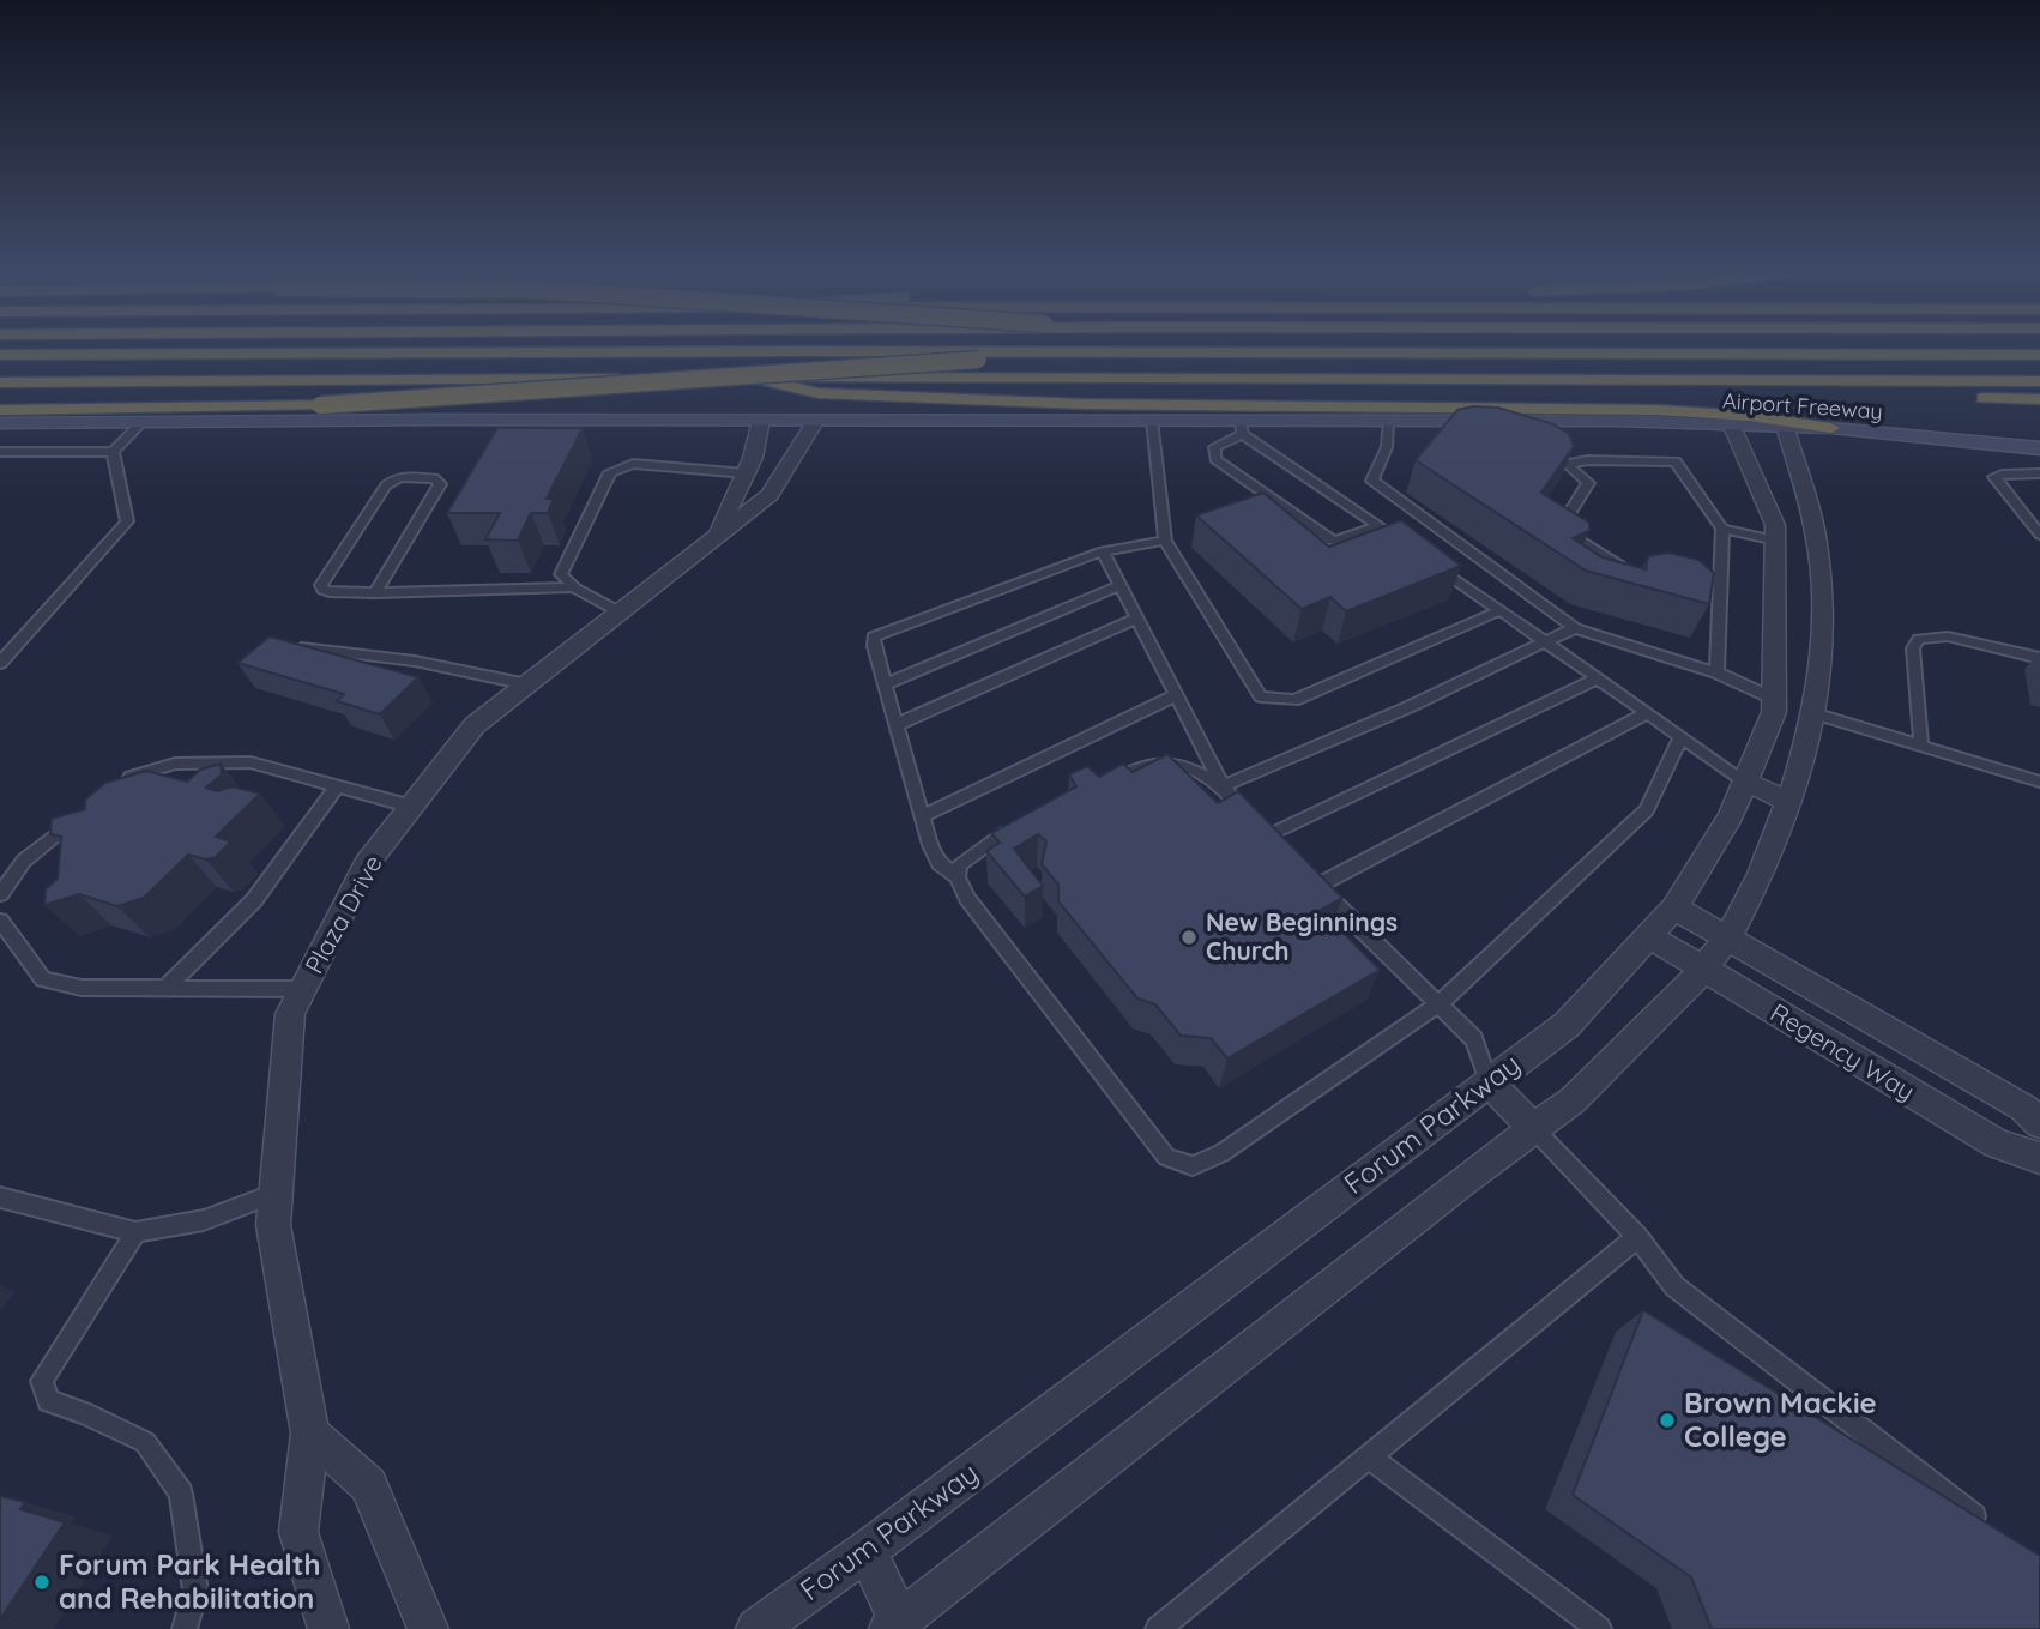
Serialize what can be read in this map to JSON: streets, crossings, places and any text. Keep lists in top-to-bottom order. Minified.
{"streets":{"highway":["Airport Freeway"],"street":["Plaza Drive","Regency Way","Forum Parkway"]},"crossings":[["Airport Freeway","Plaza Drive"],["Airport Freeway","Forum Parkway"],["Regency Way","Forum Parkway"]],"places":["New Beginnings Church","Brown Mackie College","Forum Park Health and Rehabilitation"]}
